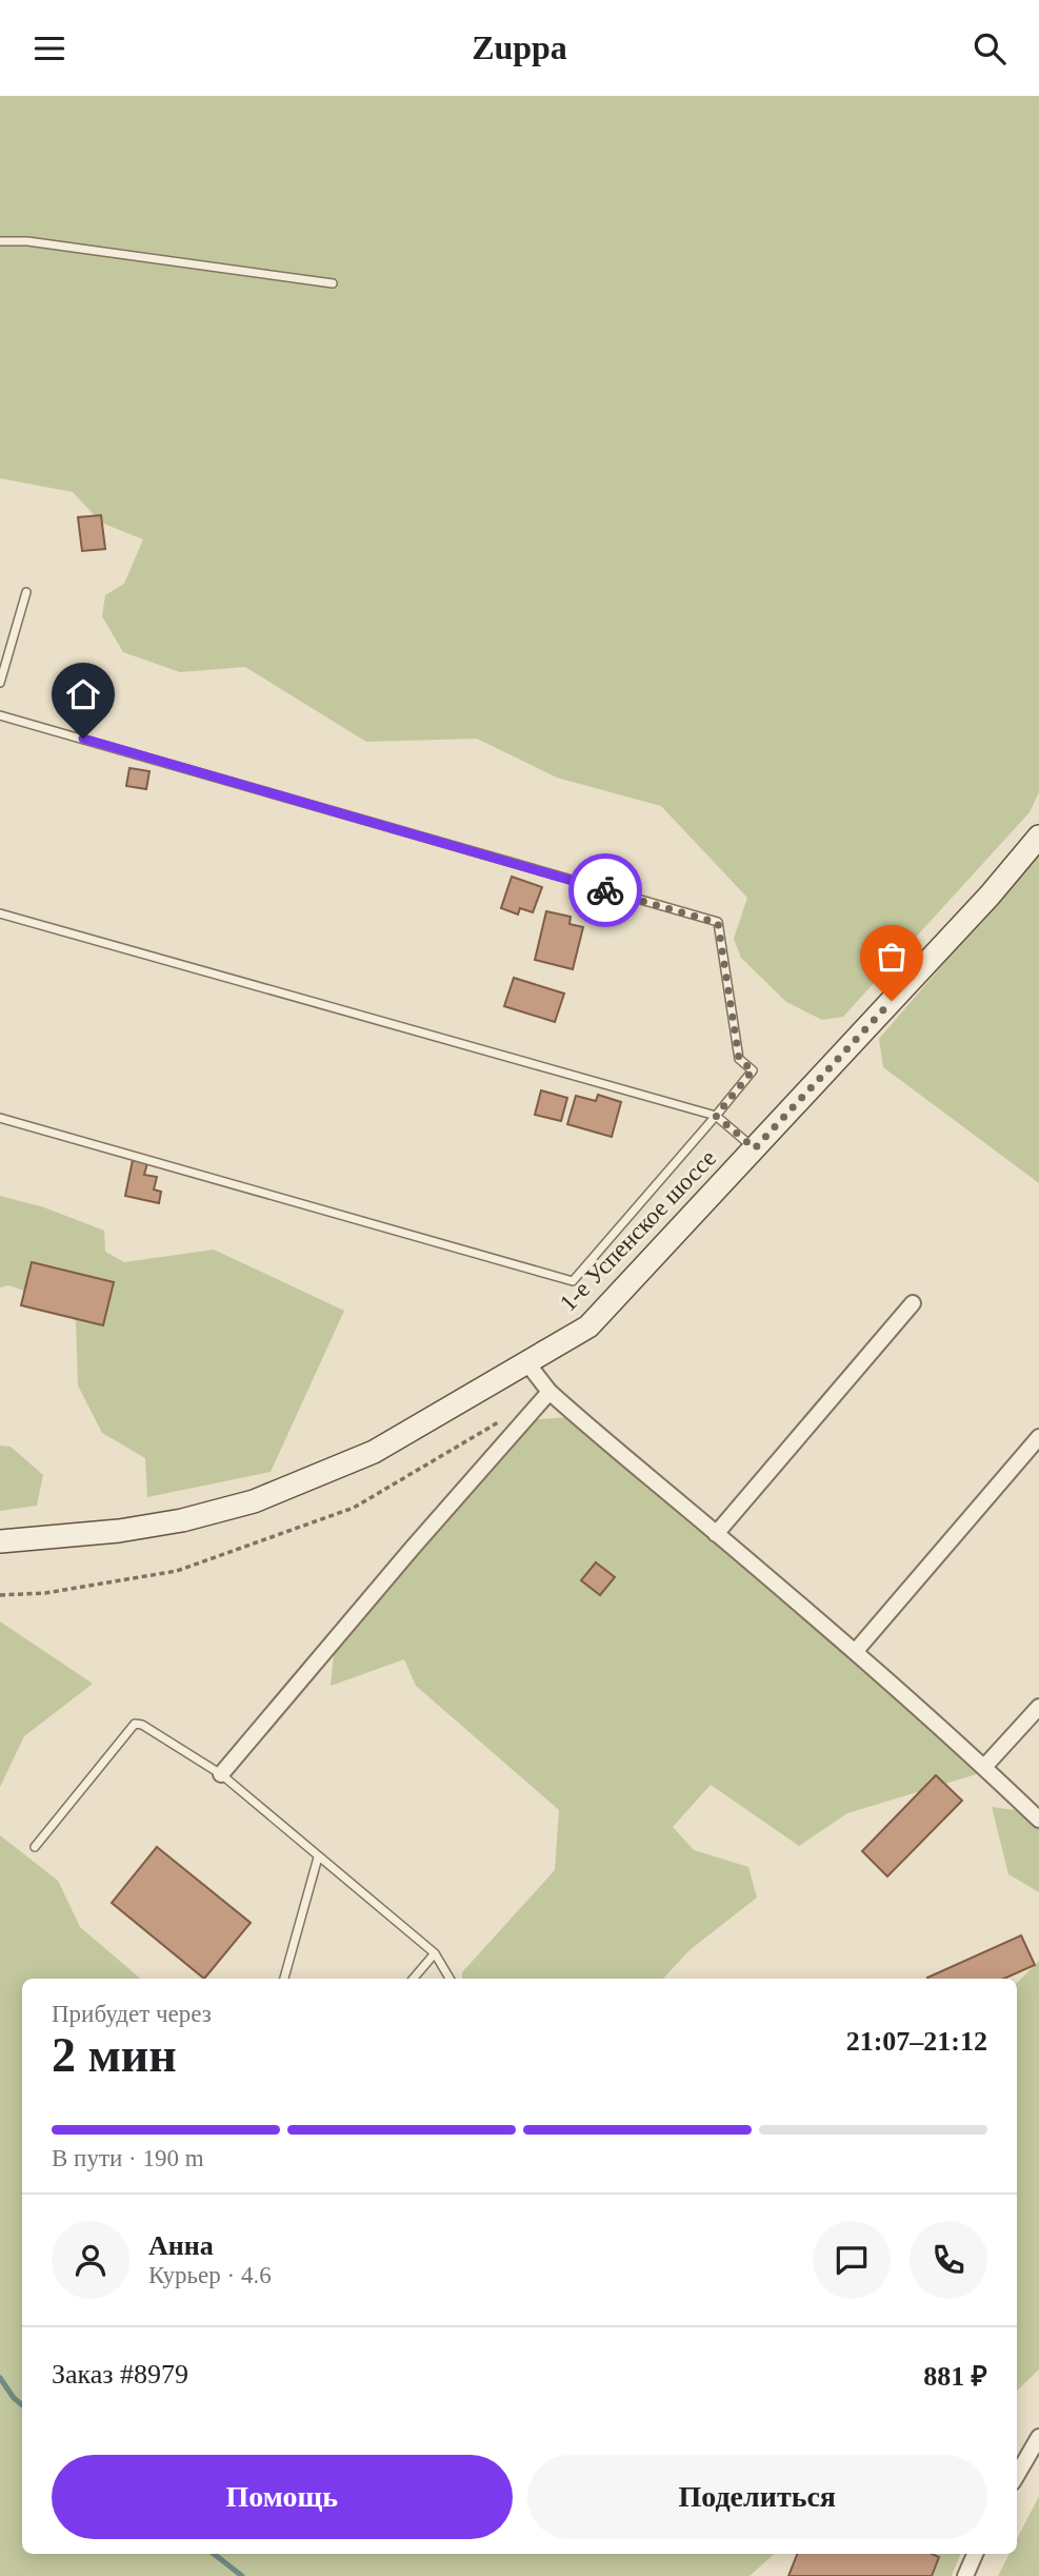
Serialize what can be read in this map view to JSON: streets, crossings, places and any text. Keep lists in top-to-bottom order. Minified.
{"streets":{"main road":["1-е Успенское шоссе"]},"page":{"header":"Zuppa","heading":["2 мин","Прибудет через","21:07–21:12"],"panel":["Анна","Курьер · 4.6","Заказ #8979","881 ₽"],"bar":"В пути · 190 m","buttons":["Помощь","Поделиться"]}}
